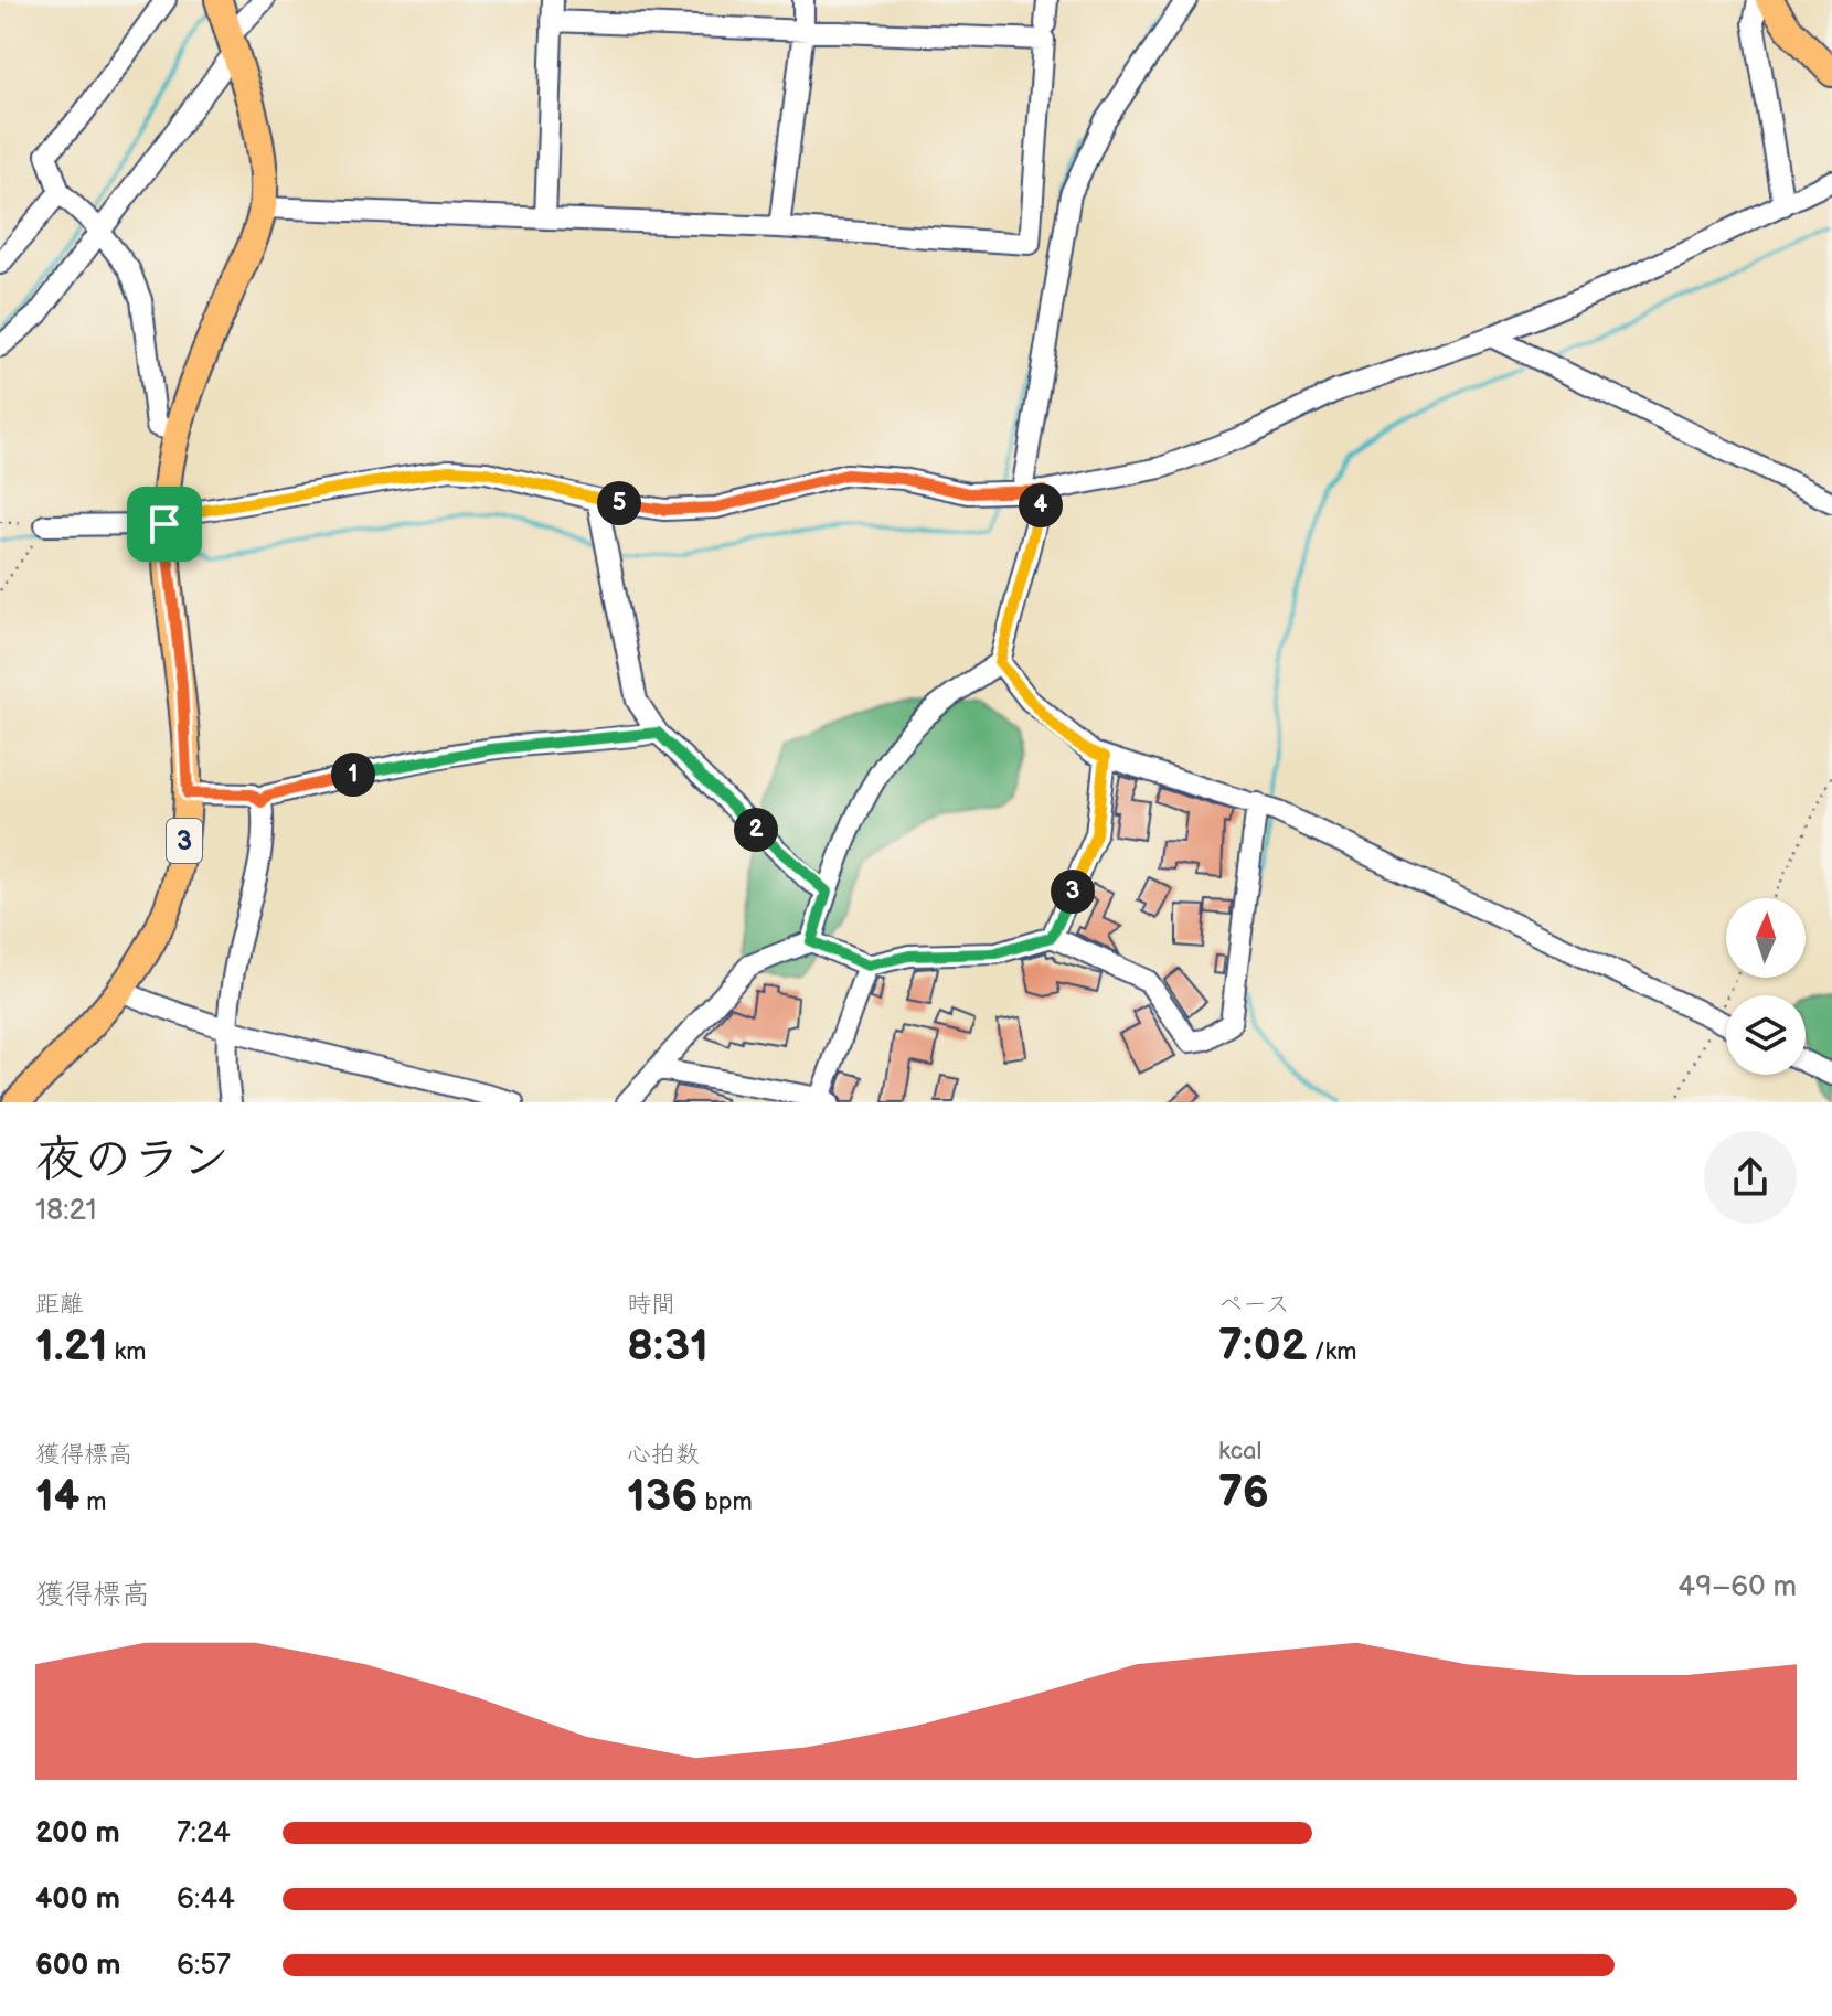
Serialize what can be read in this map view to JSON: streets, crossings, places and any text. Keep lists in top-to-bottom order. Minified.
{"streets":{"main road":["3"]},"north":"top","page":{"pins":["5","4","1","2","3"],"heading":["夜のラン","18:21"],"stats":[["距離","1.21 km"],["時間","8:31"],["ペース","7:02 /km"],["獲得標高","14 m"],["心拍数","136 bpm"],["kcal","76"]],"chart":["獲得標高","49–60 m"],"list":[{"name":"200 m","note":"7:24"},{"name":"400 m","note":"6:44"},{"name":"600 m","note":"6:57"}]}}
